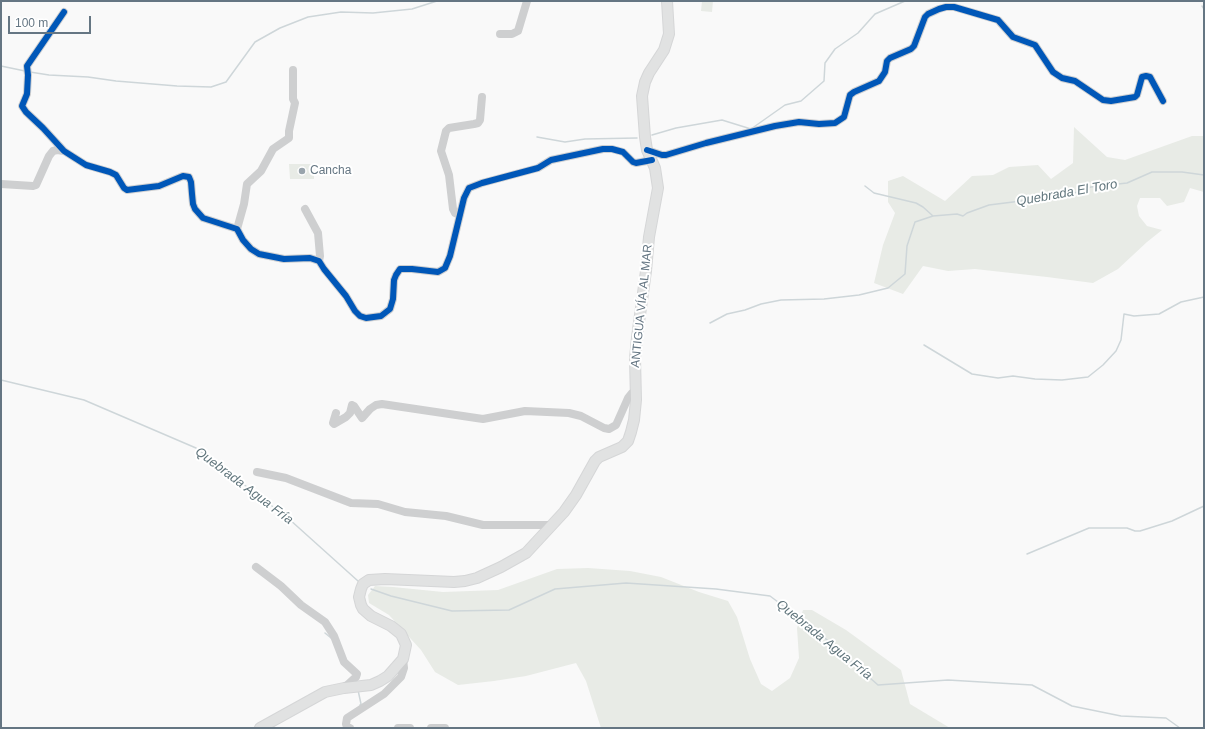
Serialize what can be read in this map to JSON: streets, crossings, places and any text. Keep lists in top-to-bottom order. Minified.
{"streets":{"main road":["ANTIGUA VÍA AL MAR"]},"water":["Quebrada El Toro","Quebrada Agua Fría"],"places":["Cancha"],"scale_bar":"100 m"}
